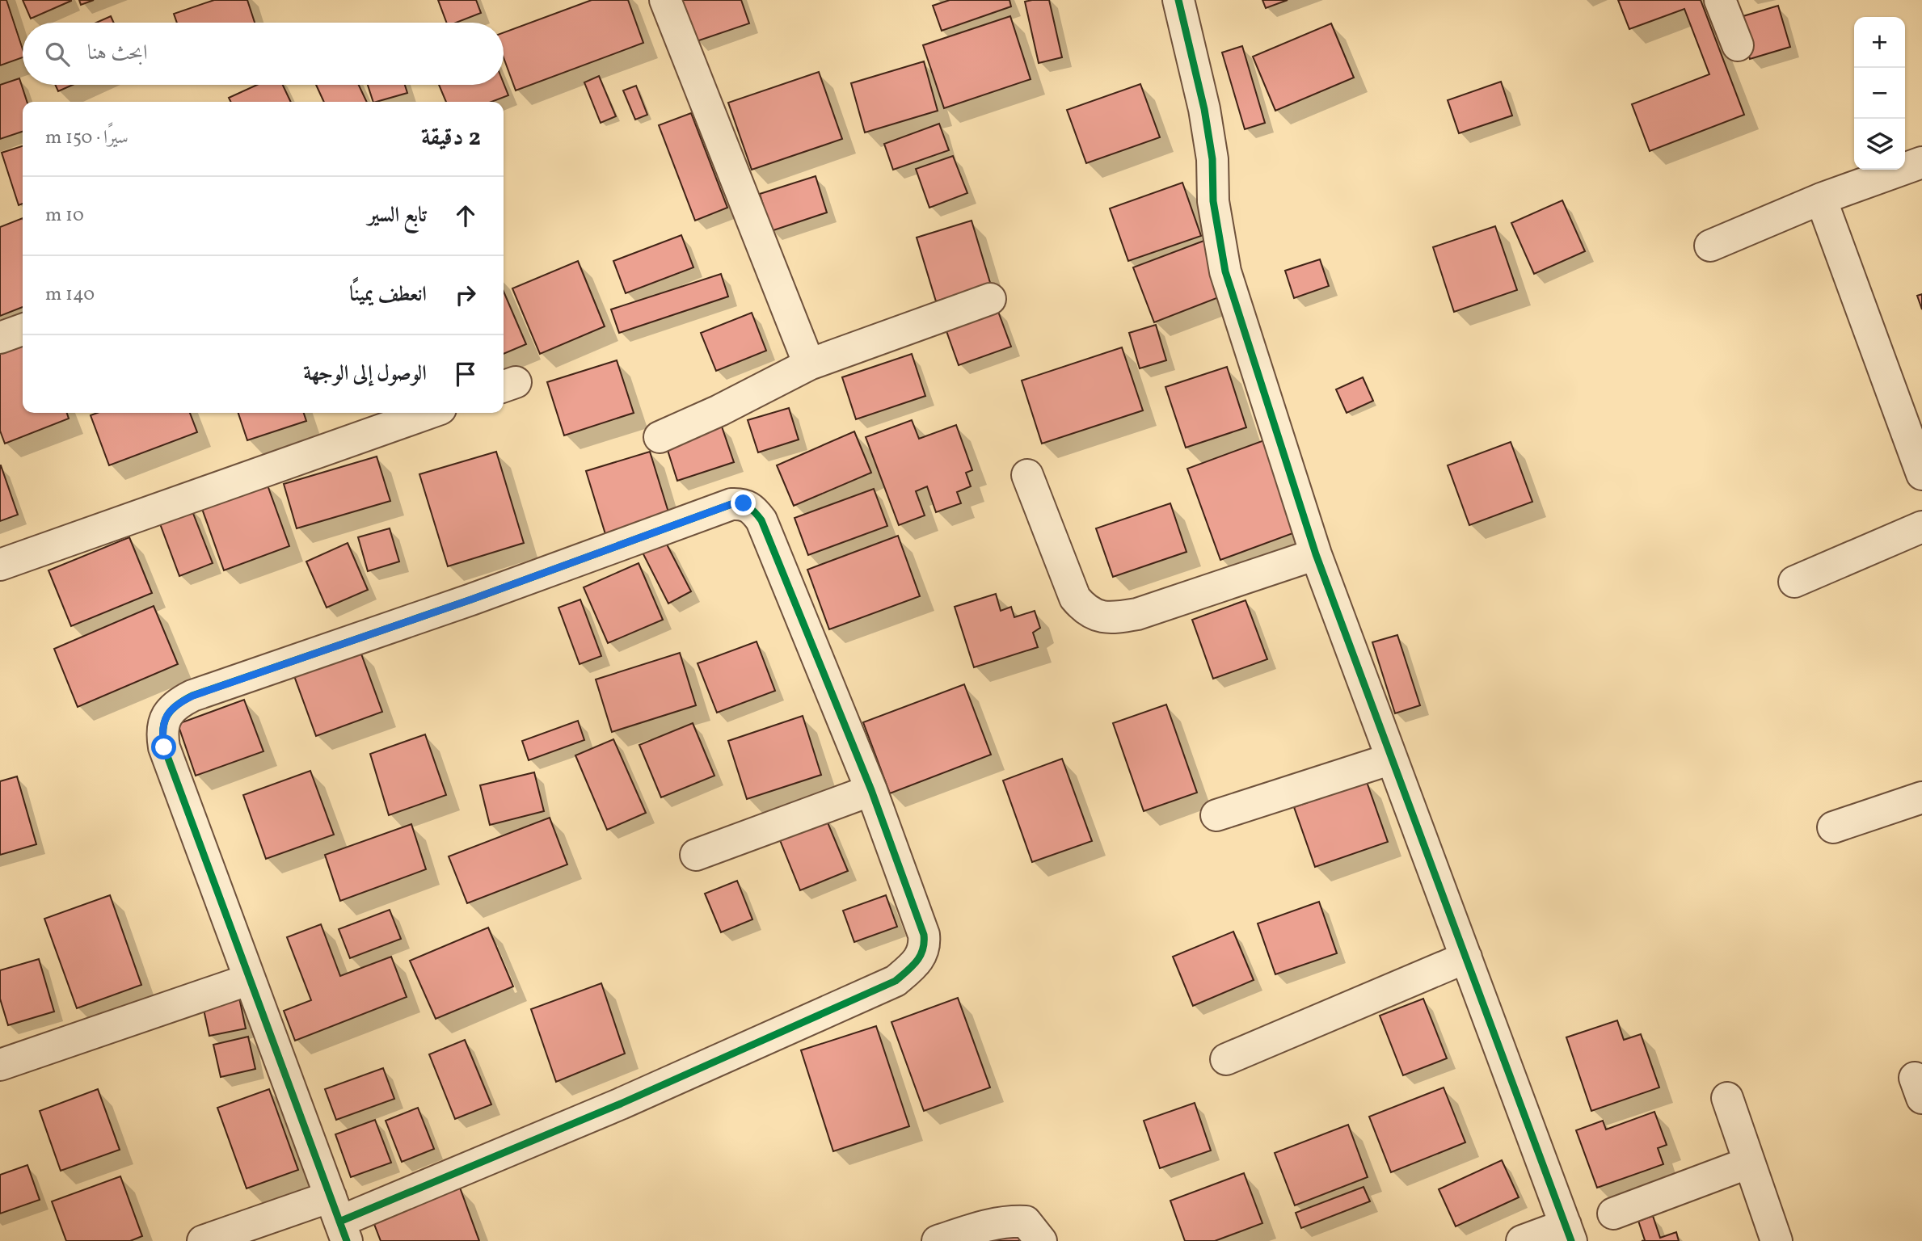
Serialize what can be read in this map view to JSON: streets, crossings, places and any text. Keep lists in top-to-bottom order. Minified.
{"page":{"map_buttons":["+","−"],"search":"ابحث هنا","heading":["2 دقيقة","سيرًا · 150 m"],"list":[["تابع السير","10 m"],["انعطف يمينًا","140 m"],"الوصول إلى الوجهة"]}}
